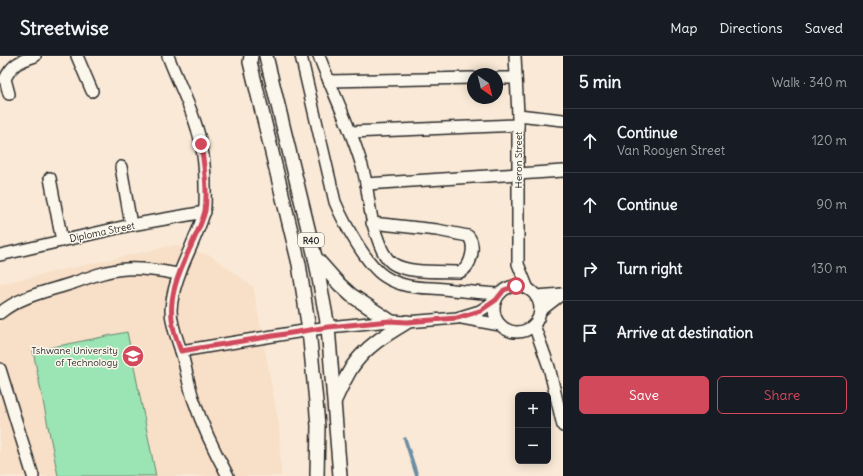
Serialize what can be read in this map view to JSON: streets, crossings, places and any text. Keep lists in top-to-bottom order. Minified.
{"streets":{"main road":["R40"],"street":["Heron Street","Diploma Street"]},"places":{"school or university":["Tshwane University of Technology"]},"north":"bottom right","page":{"header":"Streetwise","nav":["Map","Directions","Saved"],"heading":["5 min","Walk · 340 m"],"list":[["Continue","Van Rooyen Street","120 m"],["Continue","90 m"],["Turn right","130 m"],"Arrive at destination"],"buttons":["Save","Share"],"map_buttons":["+","−"]}}
